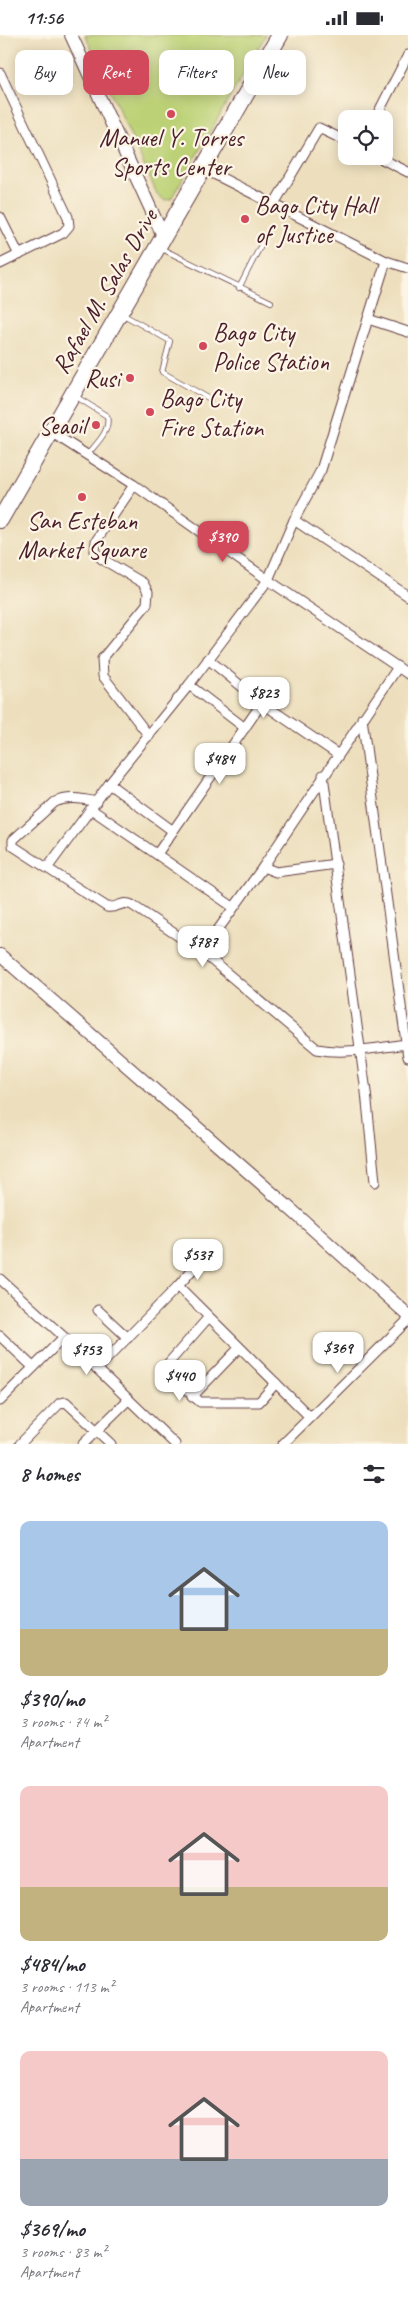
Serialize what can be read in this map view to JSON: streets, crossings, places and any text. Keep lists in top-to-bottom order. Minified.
{"streets":{"highway":["Rafael M. Salas Drive"]},"places":["Manuel Y. Torres Sports Center","Bago City Hall of Justice","Bago City Police Station","Rusi","Bago City Fire Station","Seaoil","San Esteban Market Square"],"page":{"status":"11:56","chip":["Buy","Rent","Filters","New"],"price":["$390","$823","$484","$787","$537","$369","$753","$440"],"heading":"8 homes","list":[{"name":"$390/mo","note":"3 rooms · 74 m² · Apartment"},{"name":"$484/mo","note":"3 rooms · 113 m² · Apartment"},{"name":"$369/mo","note":"3 rooms · 83 m² · Apartment"}]}}
